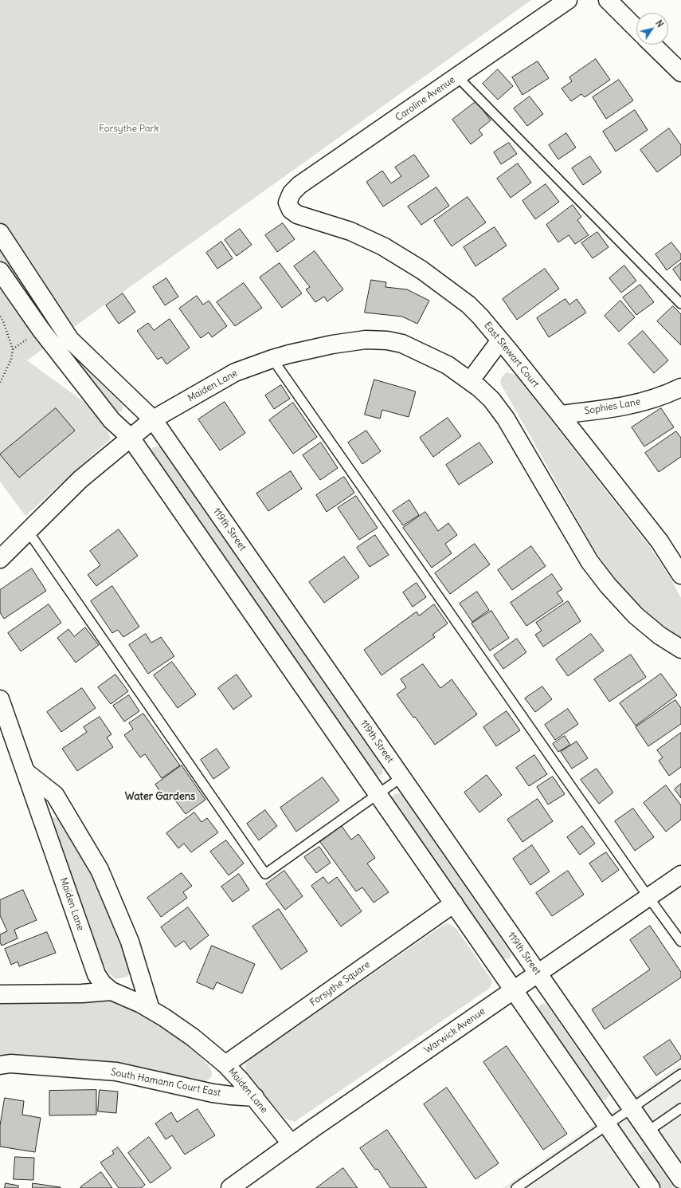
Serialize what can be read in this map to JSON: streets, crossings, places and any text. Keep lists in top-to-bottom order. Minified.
{"streets":{"street":["Caroline Avenue","East Stewart Court","Maiden Lane","Sophies Lane","119th Street","Forsythe Square","Warwick Avenue","South Hamann Court East"]},"crossings":[["Caroline Avenue","East Stewart Court"],["East Stewart Court","Sophies Lane"],["Maiden Lane","119th Street"],["Maiden Lane","Forsythe Square"],["Maiden Lane","Warwick Avenue"],["Maiden Lane","South Hamann Court East"],["119th Street","Warwick Avenue"]],"districts":["Water Gardens"],"parks":["Forsythe Park"],"north":"top right"}
